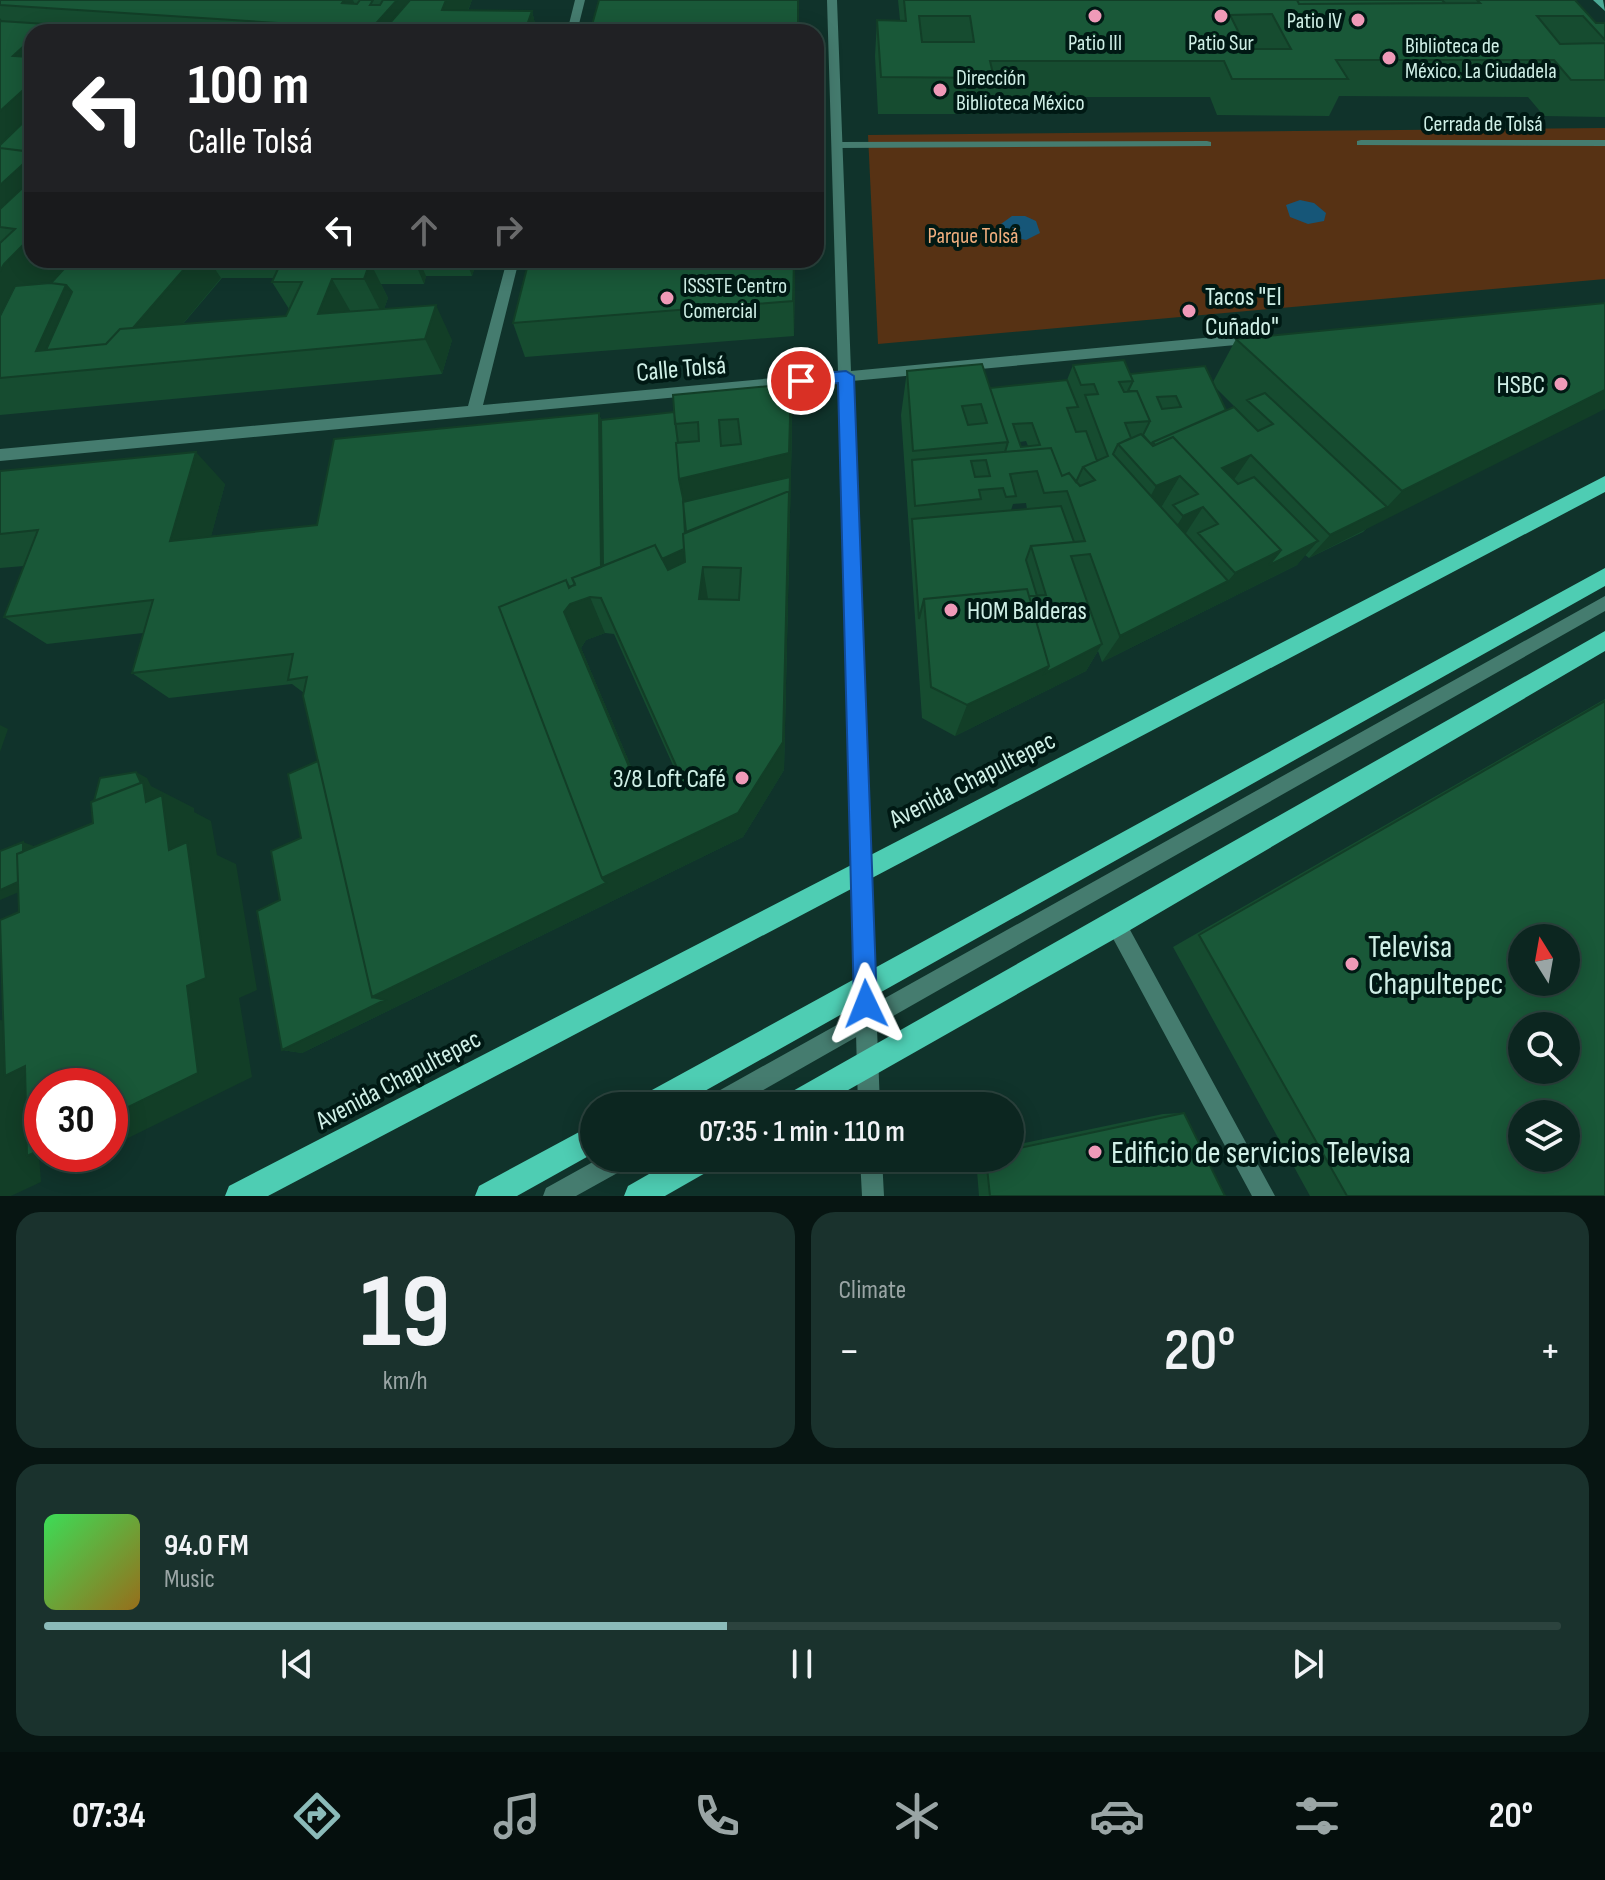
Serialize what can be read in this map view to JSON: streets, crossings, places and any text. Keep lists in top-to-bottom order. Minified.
{"streets":{"main road":["Avenida Chapultepec"],"street":["Cerrada de Tolsá","Calle Tolsá"]},"parks":["Parque Tolsá"],"places":["Patio III","Patio Sur","Patio IV","Biblioteca de México. La Ciudadela","Dirección Biblioteca México","ISSSTE Centro Comercial","Tacos \"El Cuñado\"","HSBC","HOM Balderas","3/8 Loft Café","Televisa Chapultepec","Edificio de servicios Televisa"],"north":"top","page":{"turn":["100 m","Calle Tolsá"],"limit":"30","trip":"07:35 · 1 min · 110 m","tile":[["19","km/h"],"Climate"],"heat":["−","20°","+"],"song":["94.0 FM","Music"],"tabs":["07:34","20°"]}}
